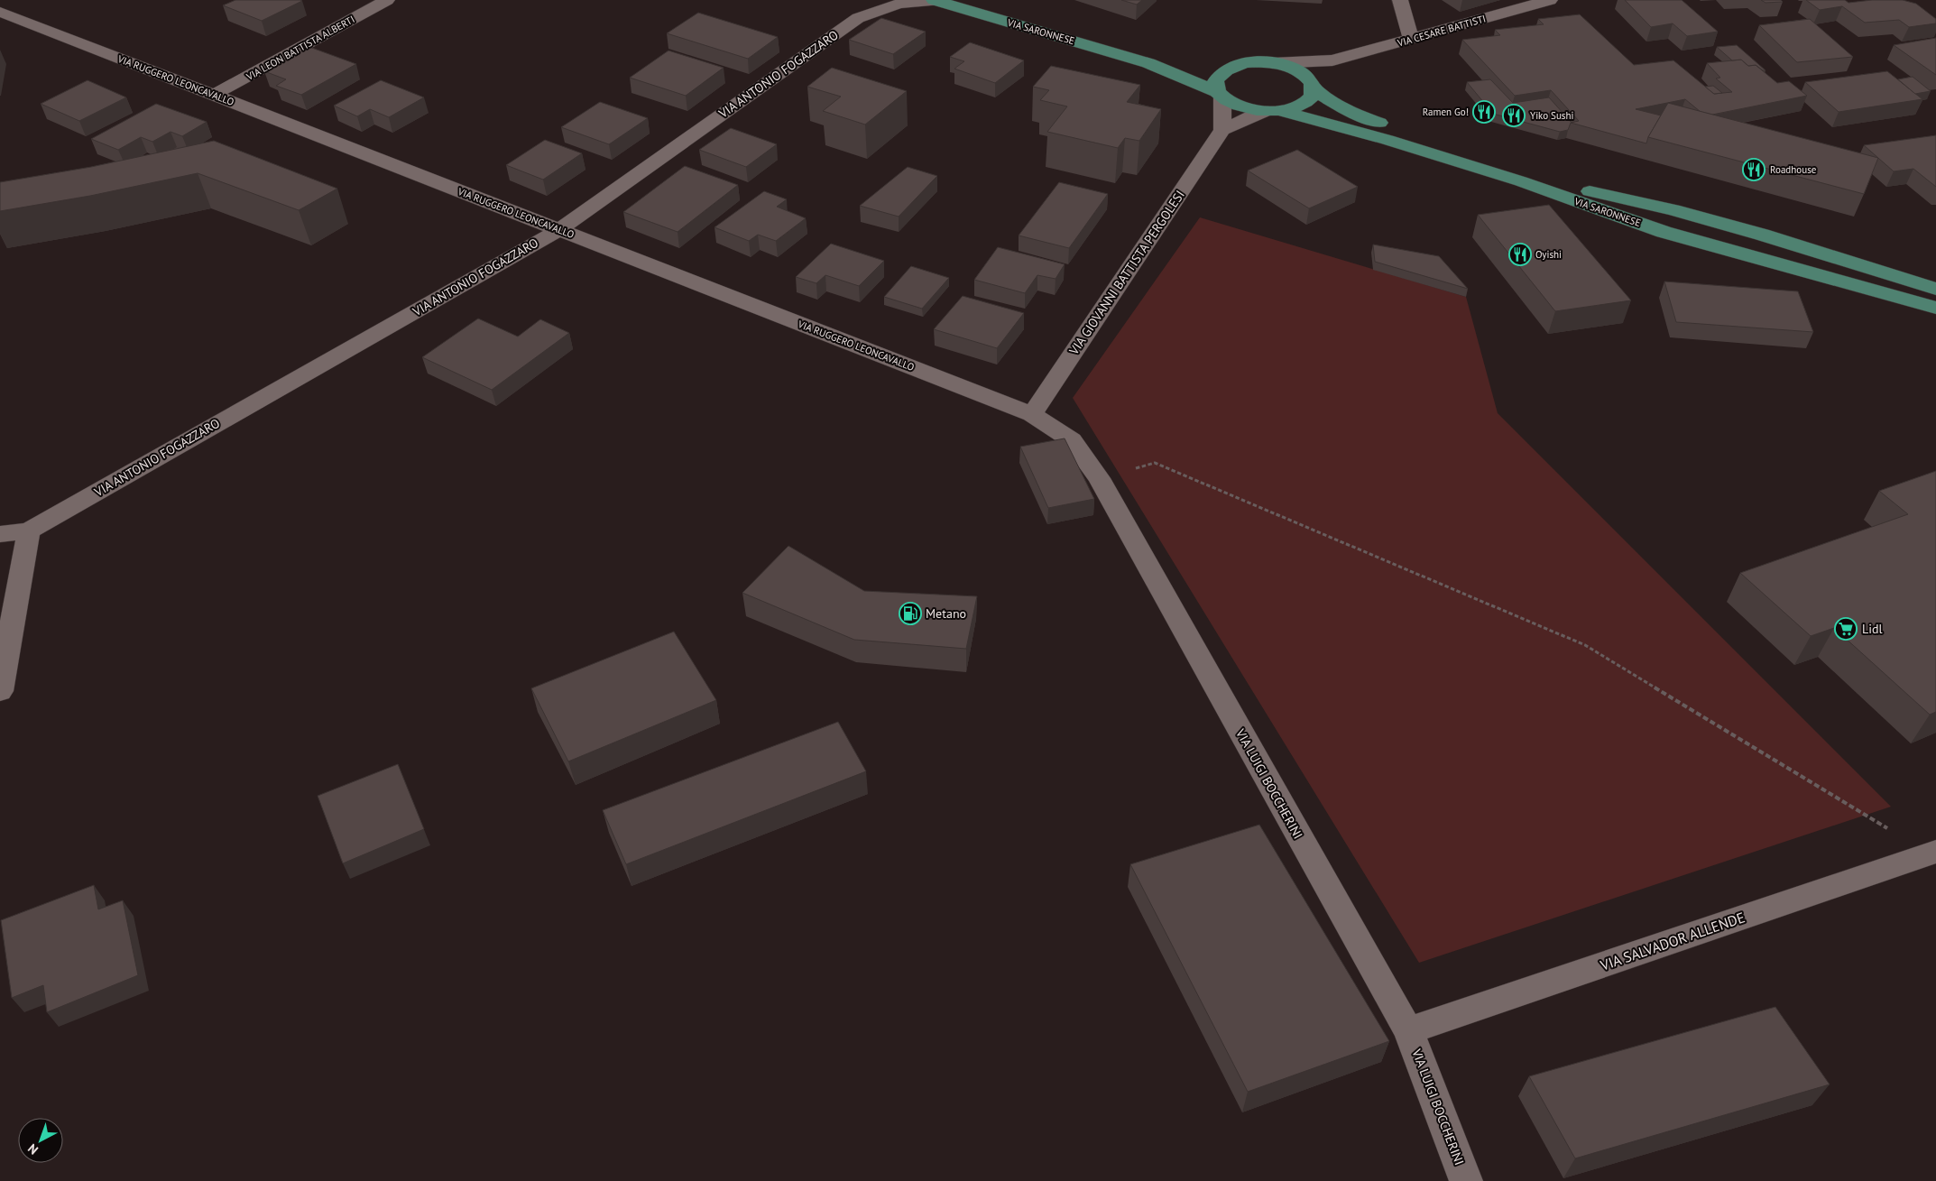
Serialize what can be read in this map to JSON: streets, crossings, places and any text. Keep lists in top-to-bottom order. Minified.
{"streets":{"main road":["VIA SARONNESE"],"street":["VIA CESARE BATTISTI","VIA LEON BATTISTA ALBERTI","VIA ANTONIO FOGAZZARO","VIA RUGGERO LEONCAVALLO","VIA GIOVANNI BATTISTA PERGOLESI","VIA LUIGI BOCCHERINI","VIA SALVADOR ALLENDE"]},"crossings":[["VIA CESARE BATTISTI","VIA SARONNESE"],["VIA SARONNESE","VIA ANTONIO FOGAZZARO"],["VIA LEON BATTISTA ALBERTI","VIA RUGGERO LEONCAVALLO"],["VIA ANTONIO FOGAZZARO","VIA RUGGERO LEONCAVALLO"],["VIA RUGGERO LEONCAVALLO","VIA GIOVANNI BATTISTA PERGOLESI"],["VIA RUGGERO LEONCAVALLO","VIA LUIGI BOCCHERINI"],["VIA GIOVANNI BATTISTA PERGOLESI","VIA LUIGI BOCCHERINI"],["VIA LUIGI BOCCHERINI","VIA SALVADOR ALLENDE"]],"places":{"restaurant":["Ramen Go!","Yiko Sushi","Roadhouse","Oyishi"],"fuel station":["Metano"],"supermarket":["Lidl"]},"north":"bottom left"}
